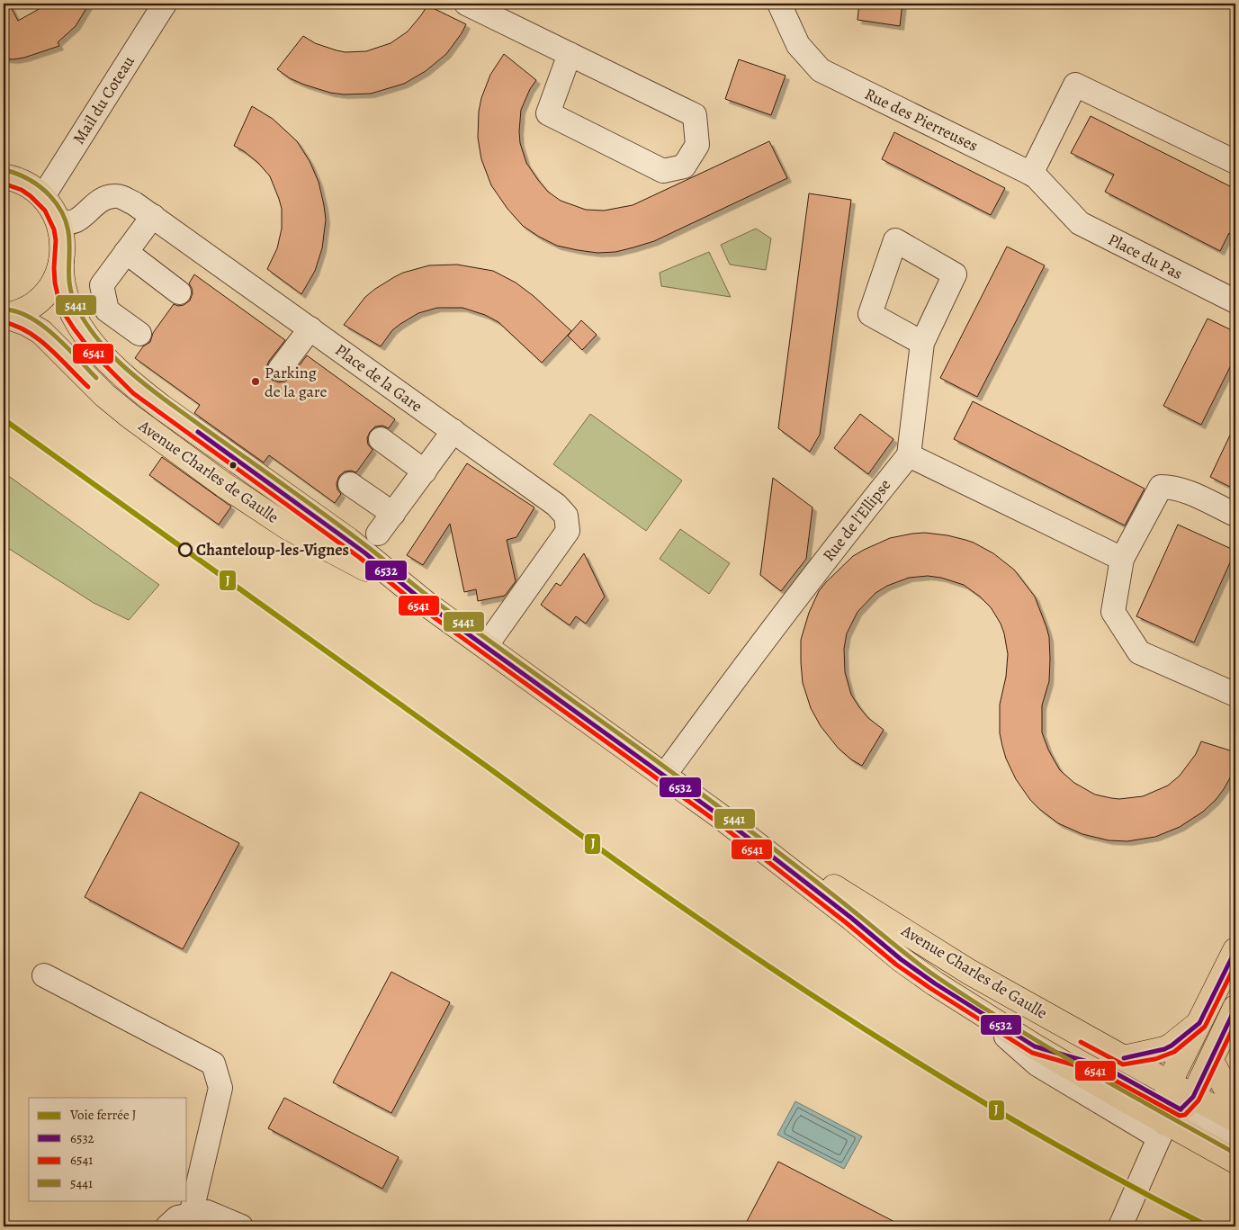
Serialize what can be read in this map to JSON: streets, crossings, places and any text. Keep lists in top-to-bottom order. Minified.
{"streets":{"main road":["Avenue Charles de Gaulle"],"street":["Mail du Coteau","Rue des Pierreuses","Place du Pas","Place de la Gare","Rue de l'Ellipse"]},"crossings":[["Rue des Pierreuses","Place du Pas"],["Place de la Gare","Avenue Charles de Gaulle"],["Avenue Charles de Gaulle","Rue de l'Ellipse"]],"places":["Parking de la gare","Chanteloup-les-Vignes"],"lines":["transit line 5441","transit line 6541","rail line J","transit line 6532"],"legend":["Voie ferrée J","6532","6541","5441"]}
